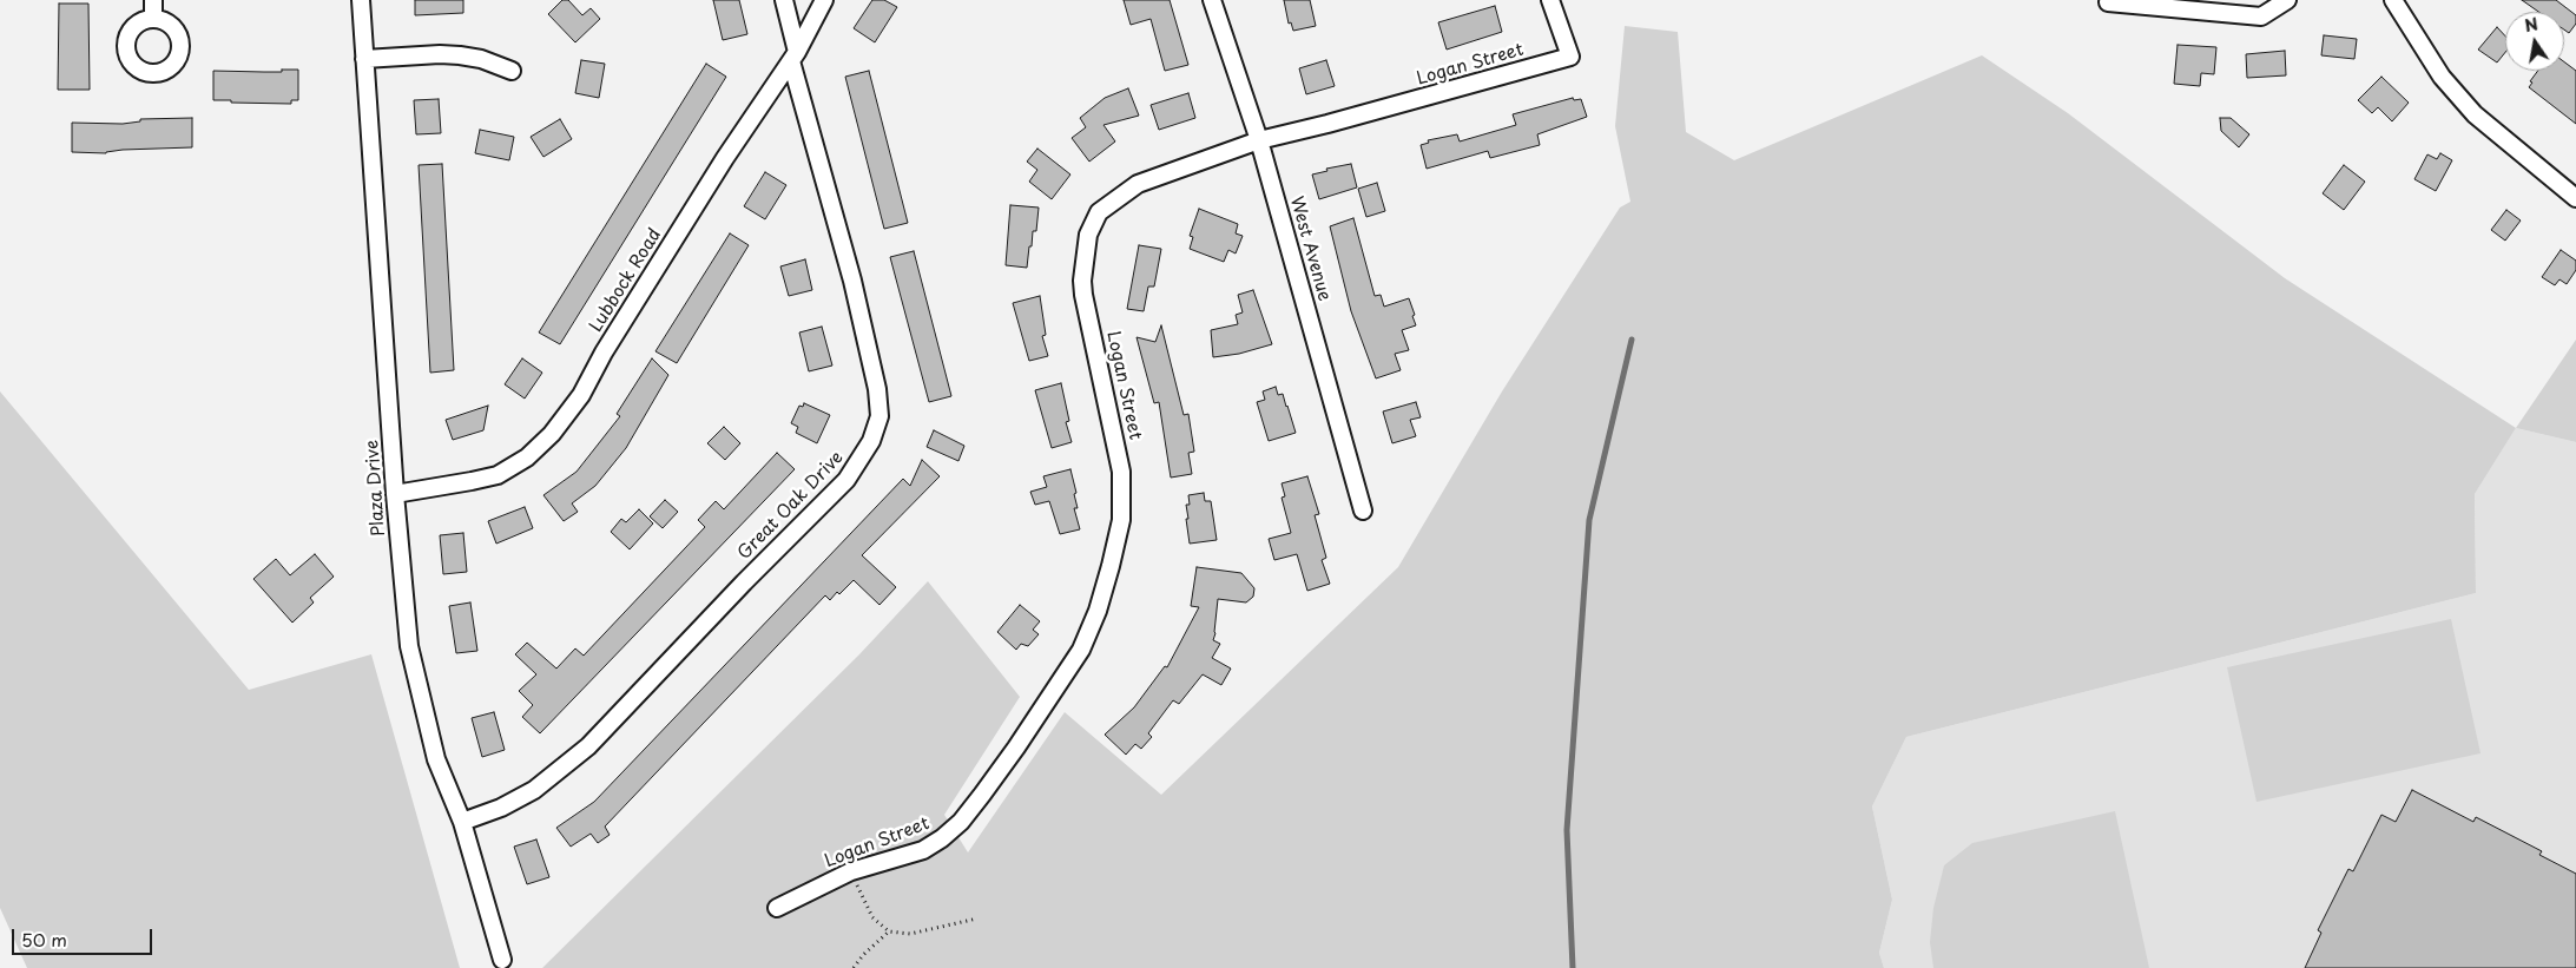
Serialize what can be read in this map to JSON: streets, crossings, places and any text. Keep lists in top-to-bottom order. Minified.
{"streets":{"street":["Logan Street","West Avenue","Lubbock Road","Plaza Drive","Great Oak Drive"]},"crossings":[["Logan Street","West Avenue"],["Lubbock Road","Plaza Drive"],["Lubbock Road","Great Oak Drive"],["Plaza Drive","Great Oak Drive"]],"scale_bar":"50 m","north":"top"}
